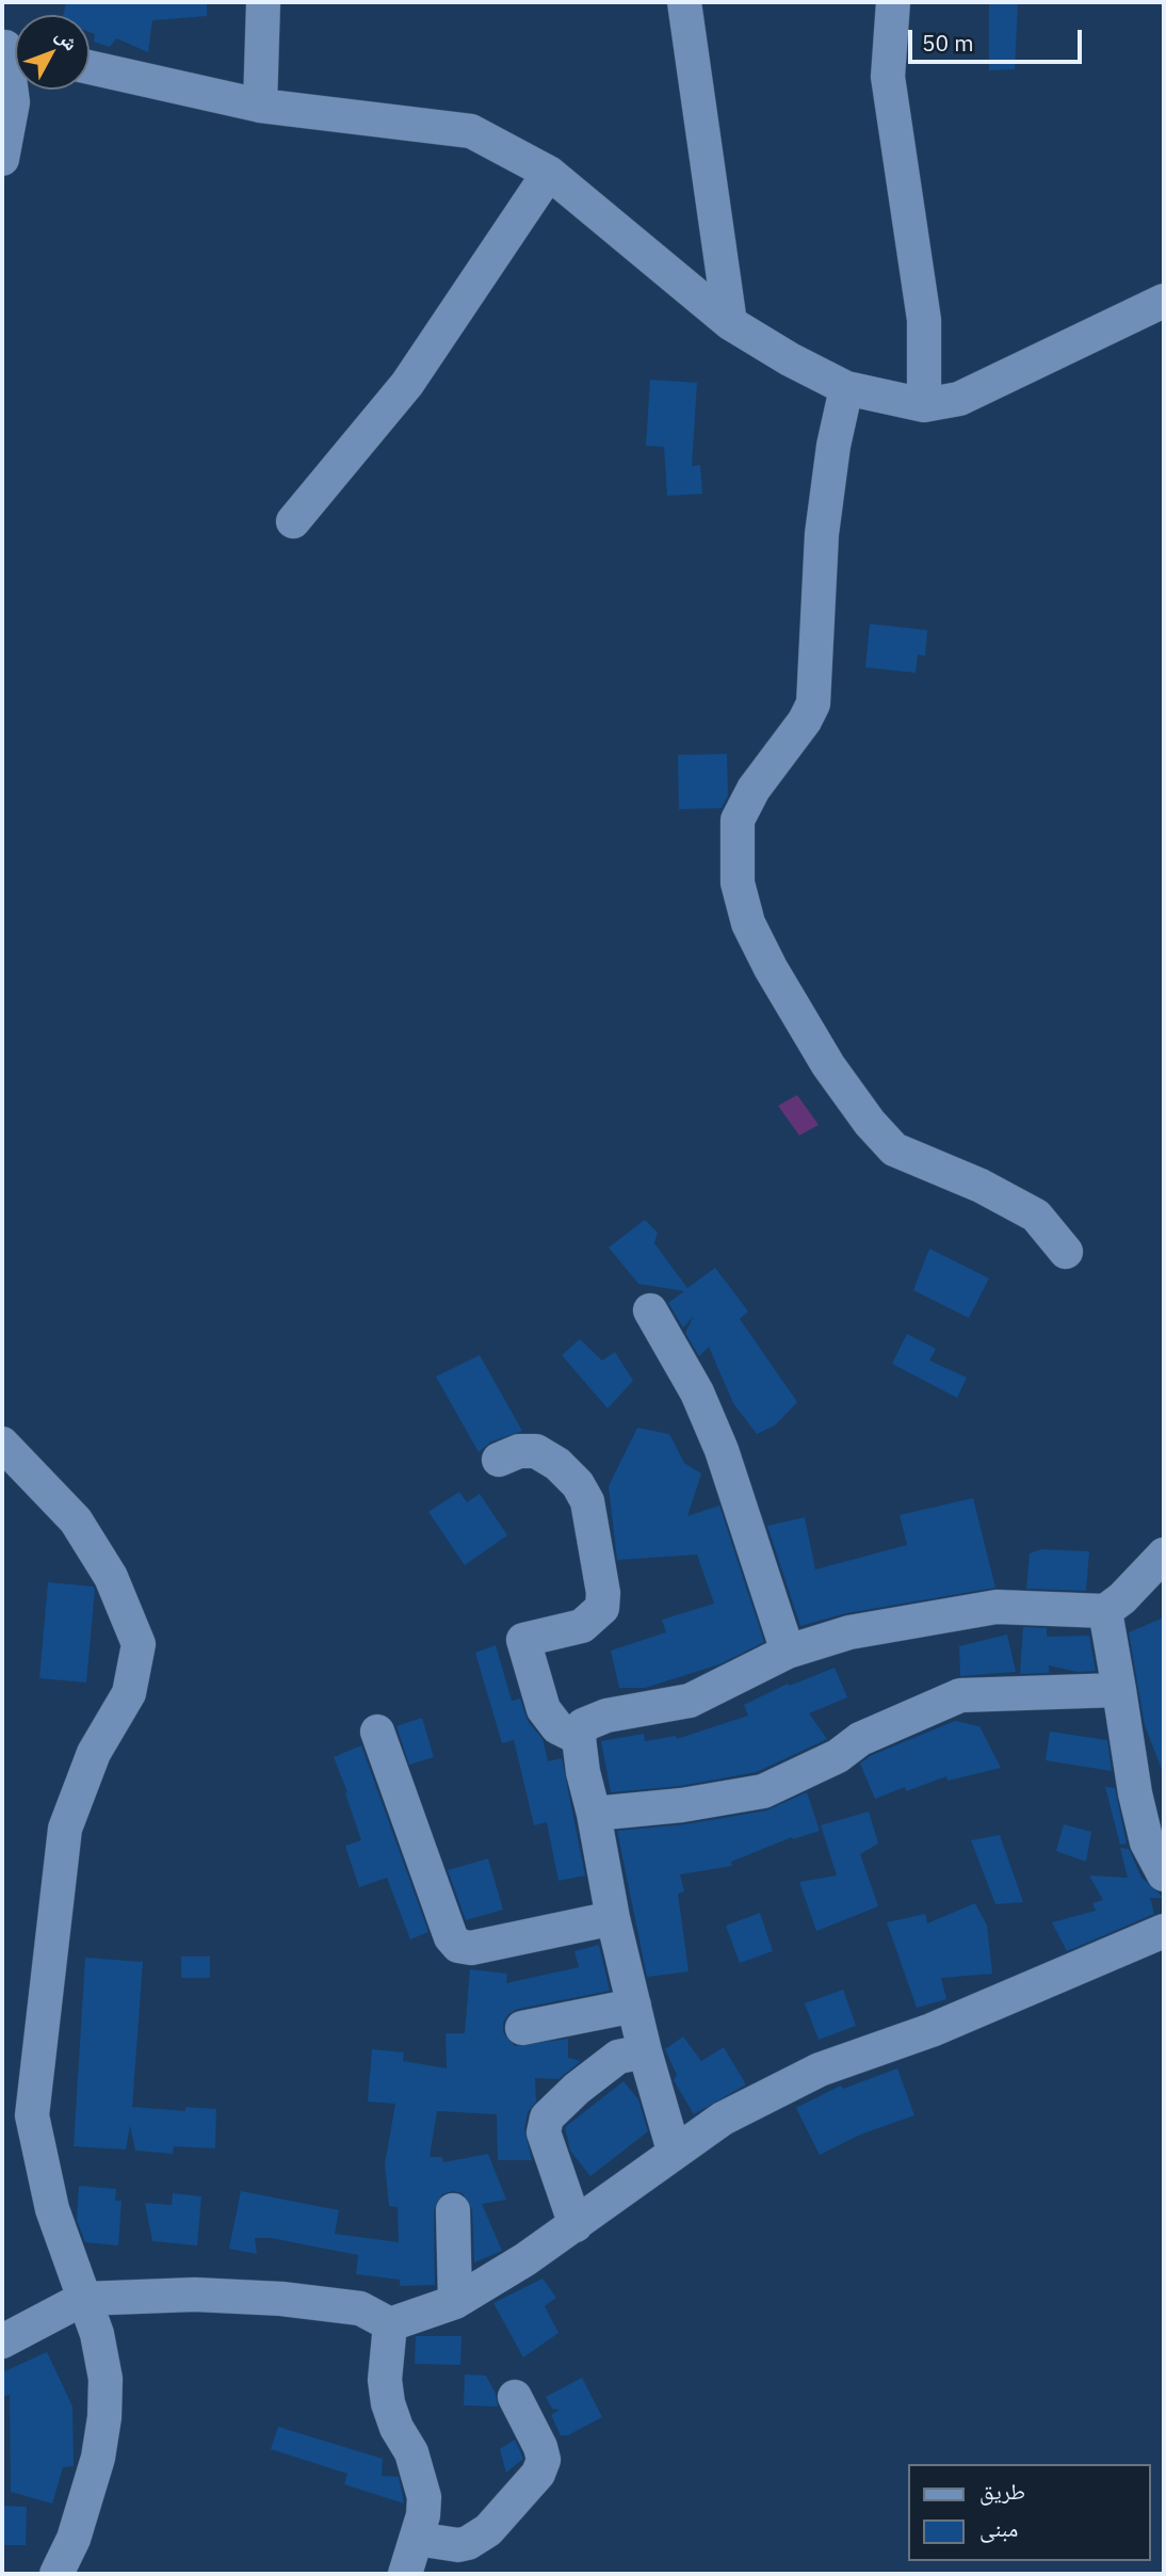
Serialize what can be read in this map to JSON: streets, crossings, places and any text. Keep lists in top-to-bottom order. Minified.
{"legend":["طريق","مبنى"],"scale_bar":"50 m","north":"top right"}
